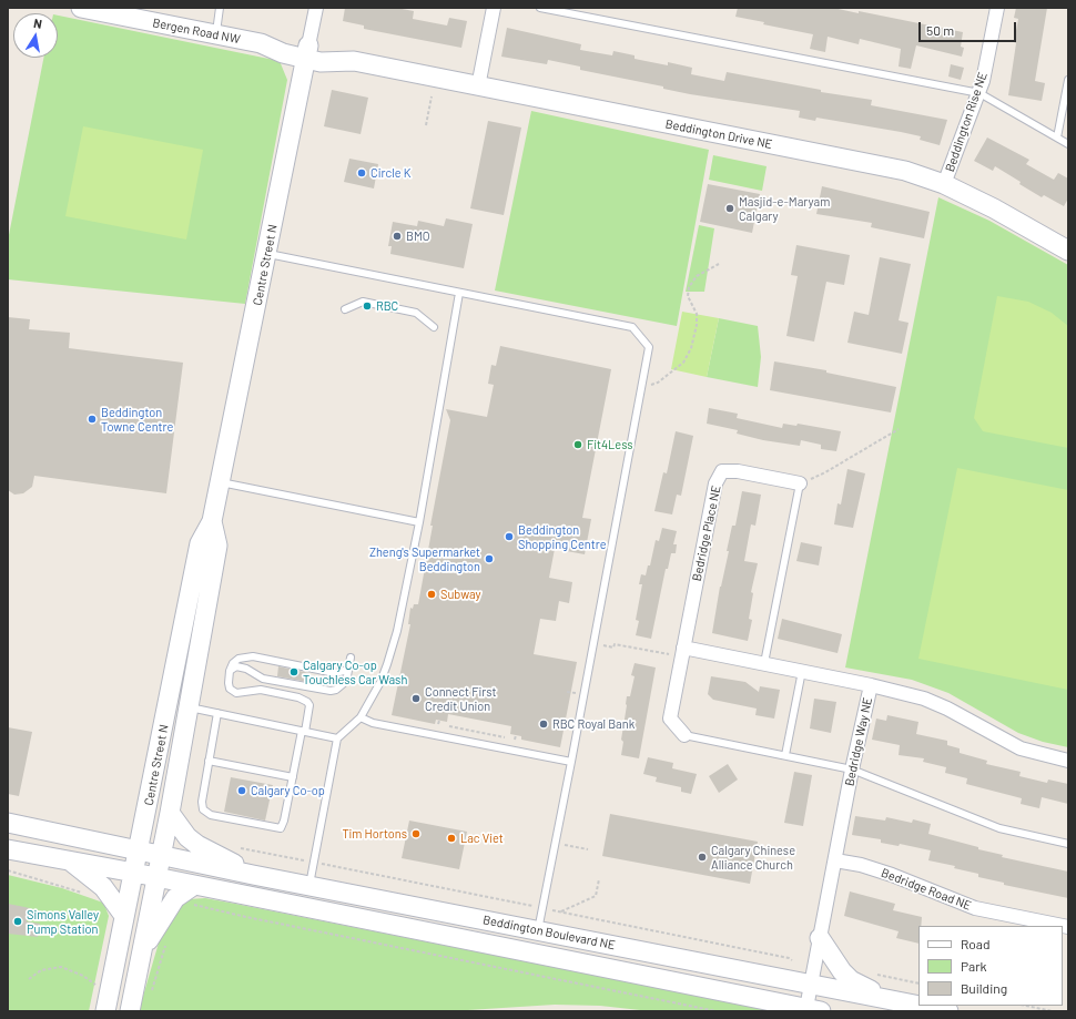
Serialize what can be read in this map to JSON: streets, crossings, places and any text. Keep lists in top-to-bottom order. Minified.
{"streets":{"main road":["Bergen Road NW","Beddington Drive NE","Centre Street N","Beddington Boulevard NE"],"street":["Beddington Rise NE","Bedridge Place NE","Bedridge Way NE","Bedridge Road NE"]},"crossings":[["Bergen Road NW","Beddington Drive NE"],["Bergen Road NW","Centre Street N"],["Beddington Rise NE","Beddington Drive NE"],["Beddington Drive NE","Centre Street N"],["Centre Street N","Beddington Boulevard NE"],["Bedridge Way NE","Bedridge Road NE"],["Bedridge Way NE","Beddington Boulevard NE"]],"places":["Circle K","Masjid-e-Maryam Calgary","BMO","RBC","Beddington Towne Centre","Fit4Less","Beddington Shopping Centre","Zheng's Supermarket Beddington","Subway","Calgary Co-op Touchless Car Wash","Connect First Credit Union","RBC Royal Bank","Calgary Co-op","Tim Hortons","Lac Viet","Calgary Chinese Alliance Church","Simons Valley Pump Station"],"legend":["Road","Park","Building"],"scale_bar":"50 m","north":"top"}
